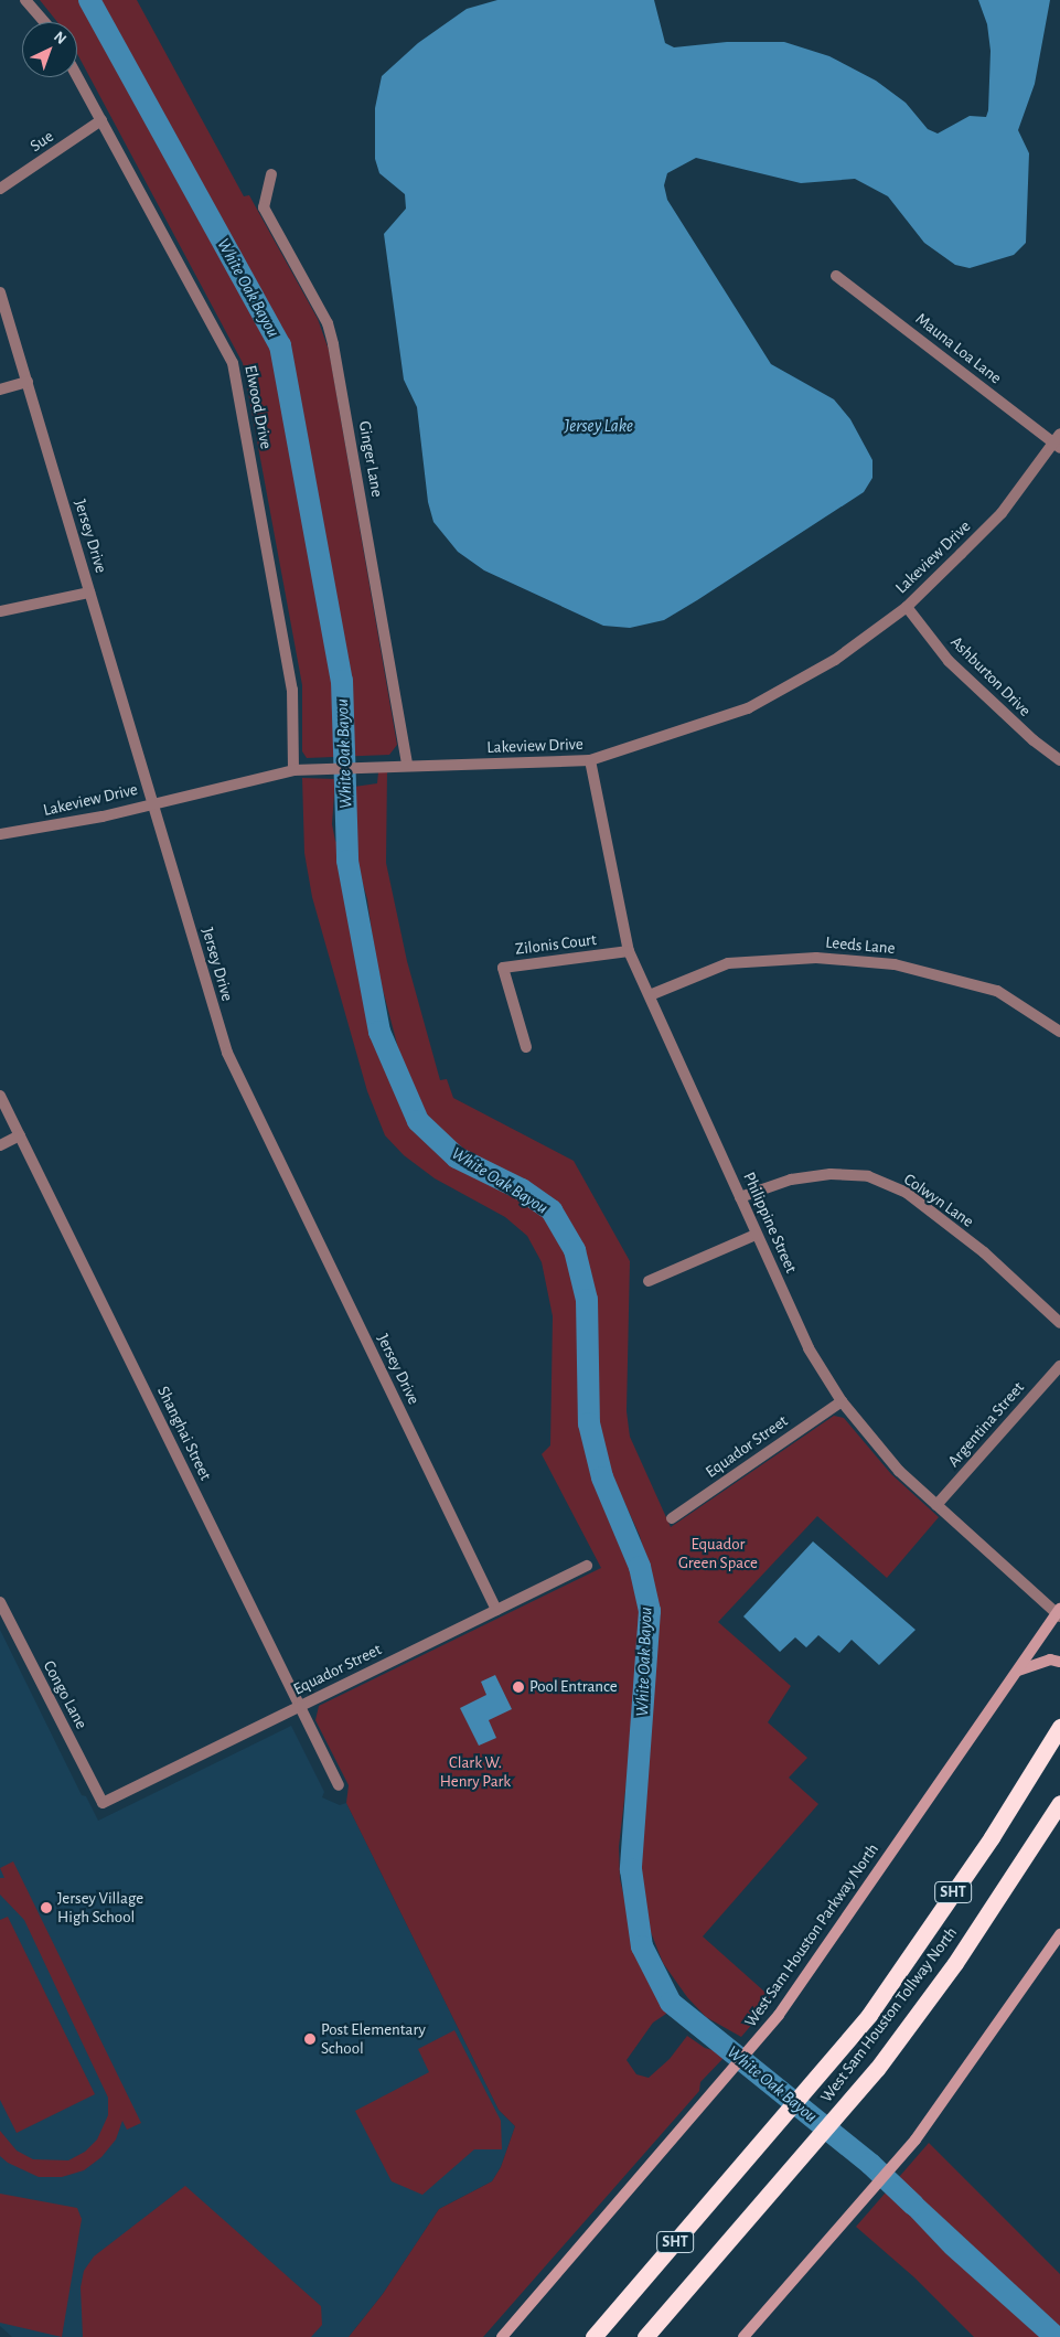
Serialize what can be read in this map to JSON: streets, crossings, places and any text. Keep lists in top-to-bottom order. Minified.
{"streets":{"highway":["SHT","West Sam Houston Tollway North"],"main road":["West Sam Houston Parkway North"],"street":["Sue","Mauna Loa Lane","Elwood Drive","Ginger Lane","Jersey Drive","Lakeview Drive","Ashburton Drive","Zilonis Court","Leeds Lane","Colwyn Lane","Philippine Street","Argentina Street","Shanghai Street","Equador Street","Congo Lane"]},"crossings":[["Sue","Elwood Drive"],["Mauna Loa Lane","Lakeview Drive"],["Elwood Drive","Lakeview Drive"],["Ginger Lane","Lakeview Drive"],["Jersey Drive","Lakeview Drive"],["Jersey Drive","Equador Street"],["Lakeview Drive","Ashburton Drive"],["Lakeview Drive","Philippine Street"],["Zilonis Court","Philippine Street"],["Leeds Lane","Philippine Street"],["Colwyn Lane","Philippine Street"],["Philippine Street","Argentina Street"],["Philippine Street","Equador Street"],["Philippine Street","West Sam Houston Parkway North"],["Shanghai Street","Equador Street"],["Equador Street","Congo Lane"]],"water":["White Oak Bayou","Jersey Lake"],"parks":["Equador Green Space","Clark W. Henry Park"],"places":["Pool Entrance","Jersey Village High School","Post Elementary School"],"north":"top right"}
